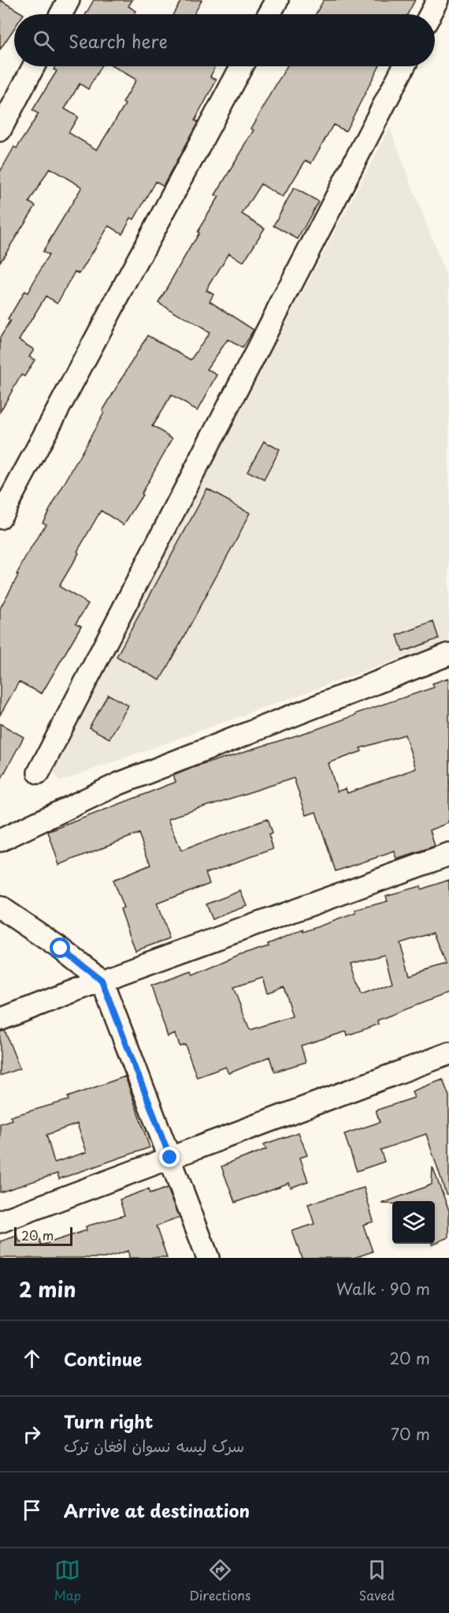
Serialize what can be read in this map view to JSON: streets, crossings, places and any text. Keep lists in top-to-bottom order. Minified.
{"scale_bar":"20 m","page":{"search":"Search here","scale":"20 m","heading":["2 min","Walk · 90 m"],"list":[["Continue","20 m"],["Turn right","سرک لیسه نسوان افغان‌ ترک","70 m"],"Arrive at destination"],"nav":["Map","Directions","Saved"]}}
